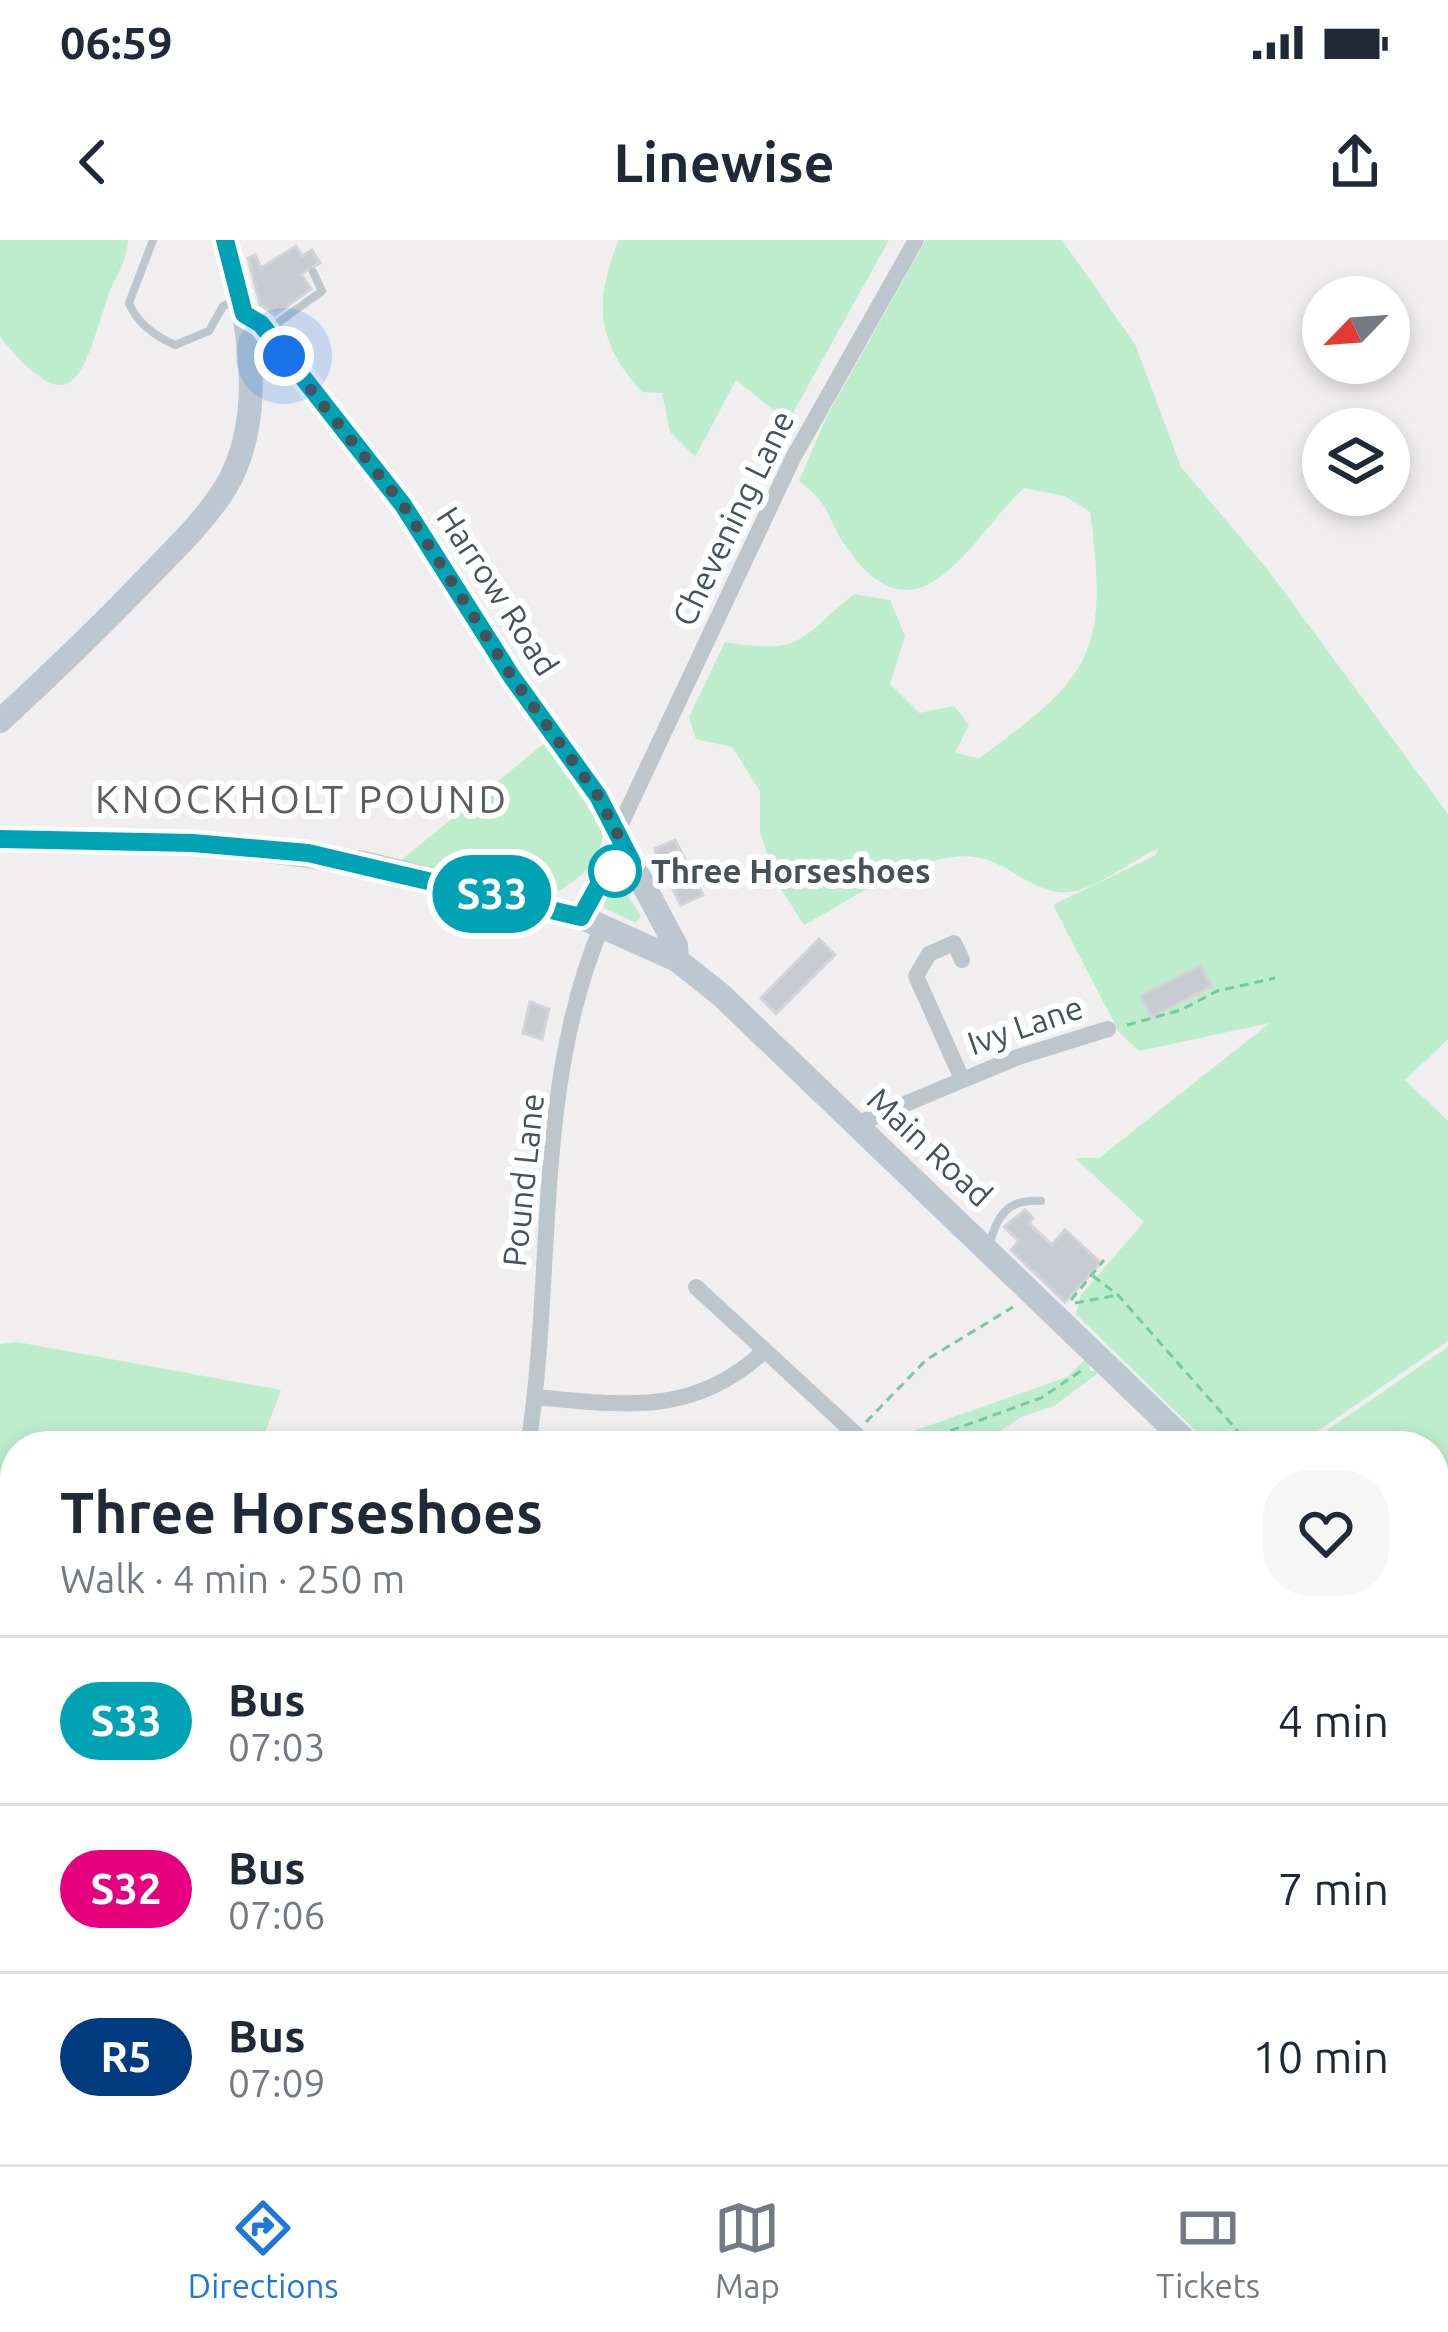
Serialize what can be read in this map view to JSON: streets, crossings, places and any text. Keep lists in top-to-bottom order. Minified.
{"streets":{"street":["Chevening Lane","Harrow Road","Ivy Lane","Main Road","Pound Lane"]},"crossings":[["Chevening Lane","Harrow Road"],["Harrow Road","Main Road"],["Harrow Road","Pound Lane"],["Ivy Lane","Main Road"],["Main Road","Pound Lane"]],"districts":["KNOCKHOLT POUND"],"places":["Three Horseshoes"],"lines":["bus line S33"],"north":"bottom left","page":{"status":"06:59","header":"Linewise","on_map":"S33","heading":["Three Horseshoes","Walk · 4 min · 250 m"],"list":[{"mark":"S33","name":"Bus","note":"07:03","value":"4 min"},{"mark":"S32","name":"Bus","note":"07:06","value":"7 min"},{"mark":"R5","name":"Bus","note":"07:09","value":"10 min"}],"tabs":["Directions","Map","Tickets"]}}
